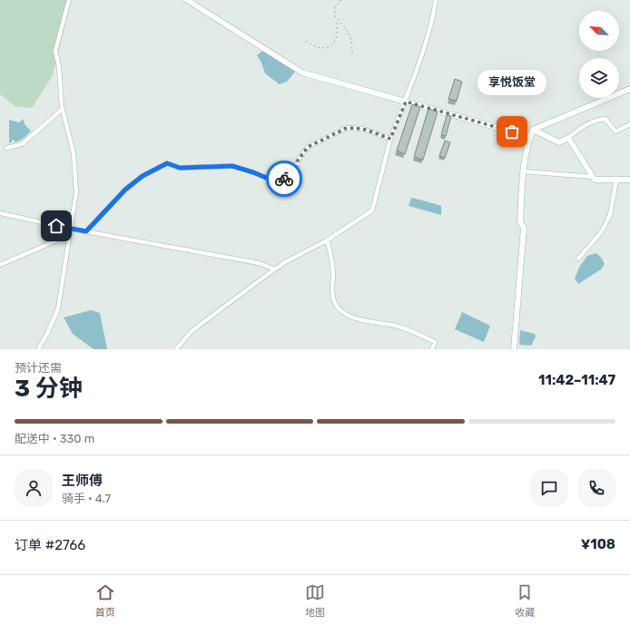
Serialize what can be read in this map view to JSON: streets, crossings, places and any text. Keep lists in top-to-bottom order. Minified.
{"places":["享悦饭堂"],"north":"top left","page":{"bubble":"享悦饭堂","heading":["3 分钟","预计还需","11:42–11:47"],"panel":["王师傅","骑手 · 4.7","订单 #2766","¥108"],"bar":"配送中 · 330 m","tabs":["首页","地图","收藏"]}}
